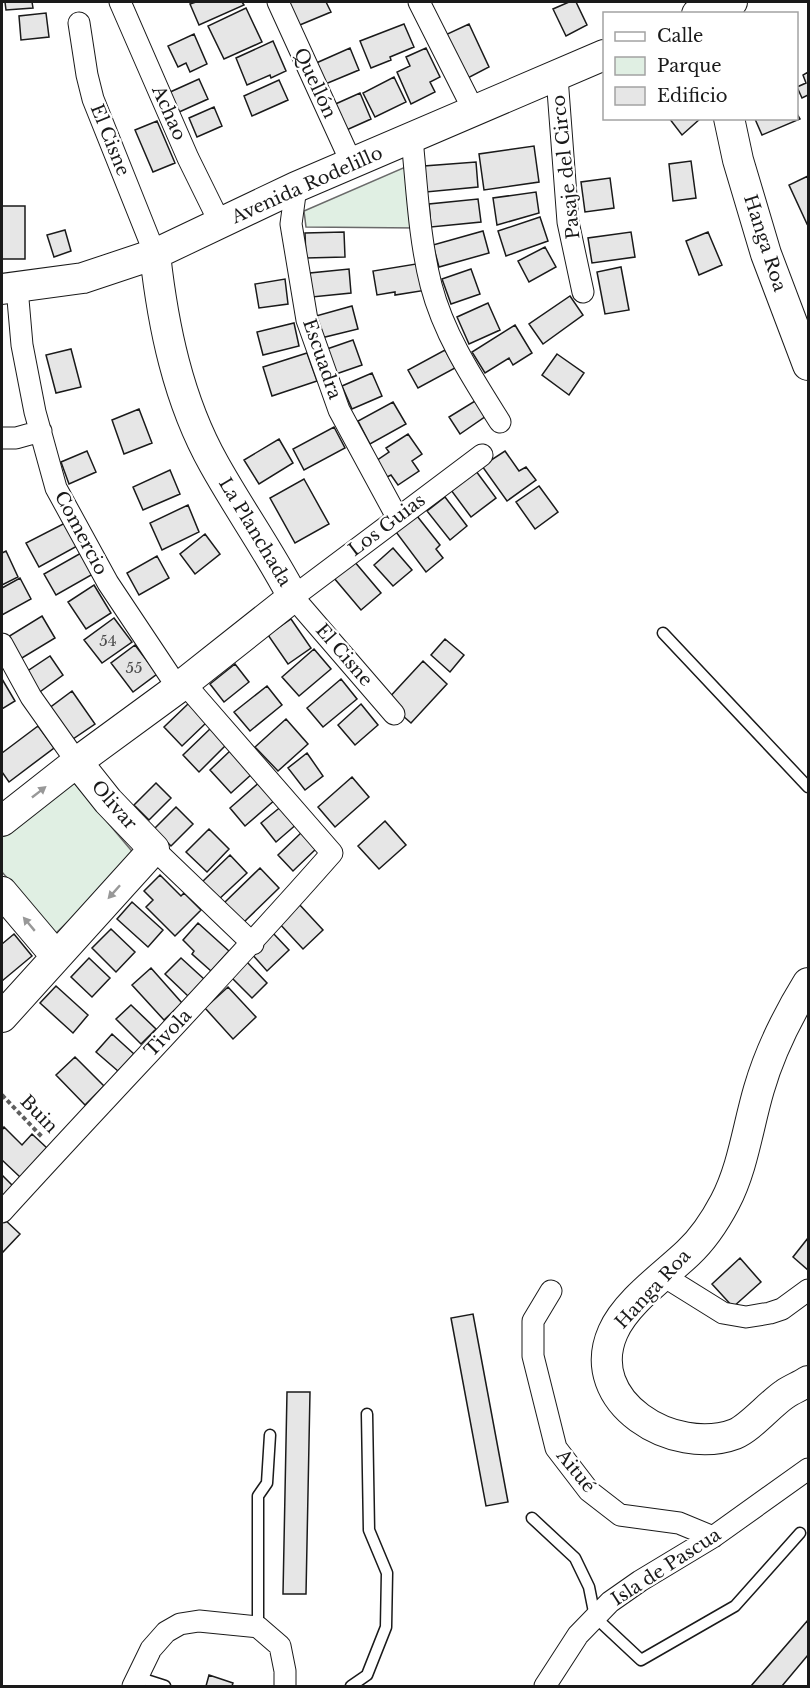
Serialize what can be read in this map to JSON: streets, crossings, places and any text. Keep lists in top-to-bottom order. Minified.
{"streets":{"street":["Quellón","Achao","El Cisne","Pasaje del Circo","Avenida Rodelillo","Hanga Roa","Escuadra","Los Guias","La Planchada","Comercio","Olivar","Tivola","Aitué","Isla de Pascua"],"path":["Buin"]},"crossings":[["Quellón","Avenida Rodelillo"],["Achao","Avenida Rodelillo"],["El Cisne","Avenida Rodelillo"],["El Cisne","Los Guias"],["El Cisne","La Planchada"],["Pasaje del Circo","Avenida Rodelillo"],["Avenida Rodelillo","Escuadra"],["Avenida Rodelillo","La Planchada"],["Avenida Rodelillo","Comercio"],["Escuadra","Los Guias"],["Los Guias","La Planchada"],["La Planchada","Comercio"],["La Planchada","Olivar"],["Comercio","Tivola"],["Olivar","Tivola"],["Tivola","Buin"],["Aitué","Isla de Pascua"]],"house_numbers":["54","55"],"legend":["Calle","Parque","Edificio"]}
